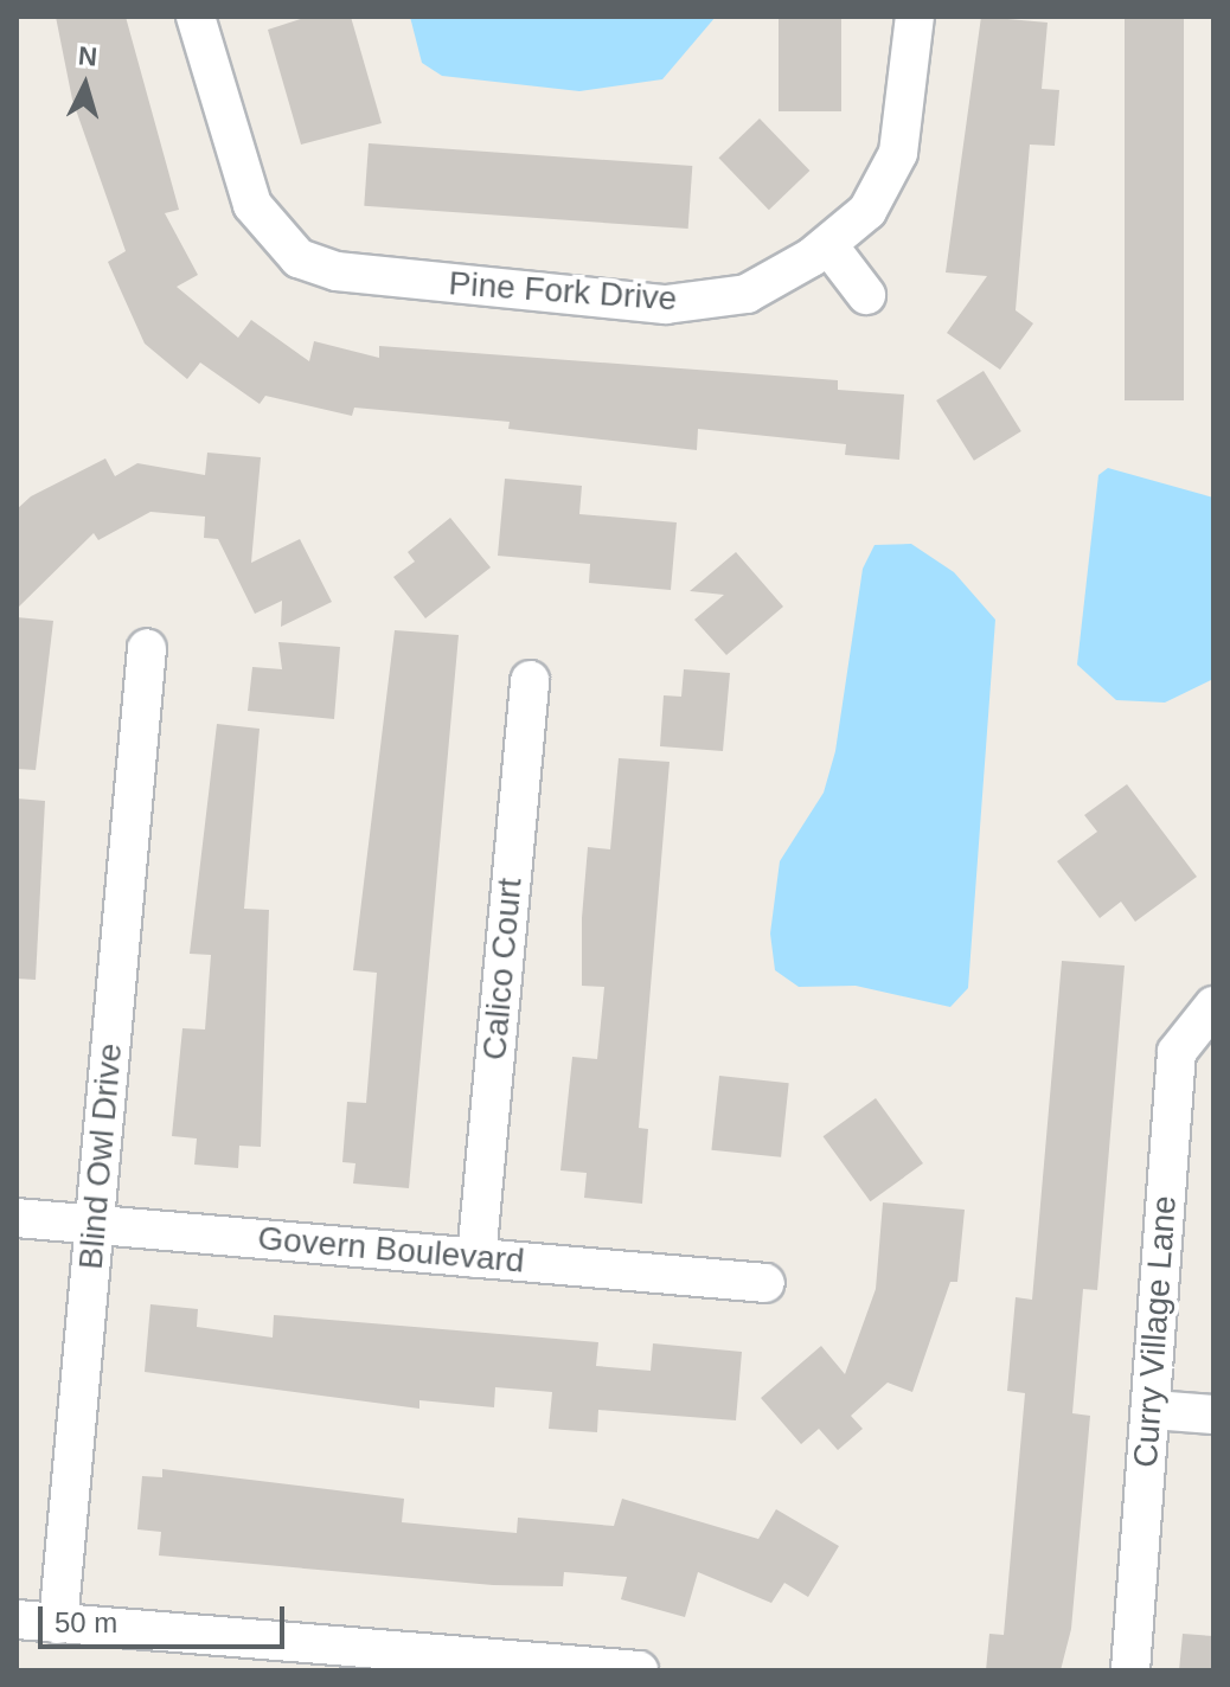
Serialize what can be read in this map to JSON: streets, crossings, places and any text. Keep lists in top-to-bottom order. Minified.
{"streets":{"street":["Pine Fork Drive","Calico Court","Blind Owl Drive","Govern Boulevard","Curry Village Lane"]},"crossings":[["Calico Court","Govern Boulevard"],["Blind Owl Drive","Govern Boulevard"]],"scale_bar":"50 m","north":"top"}
